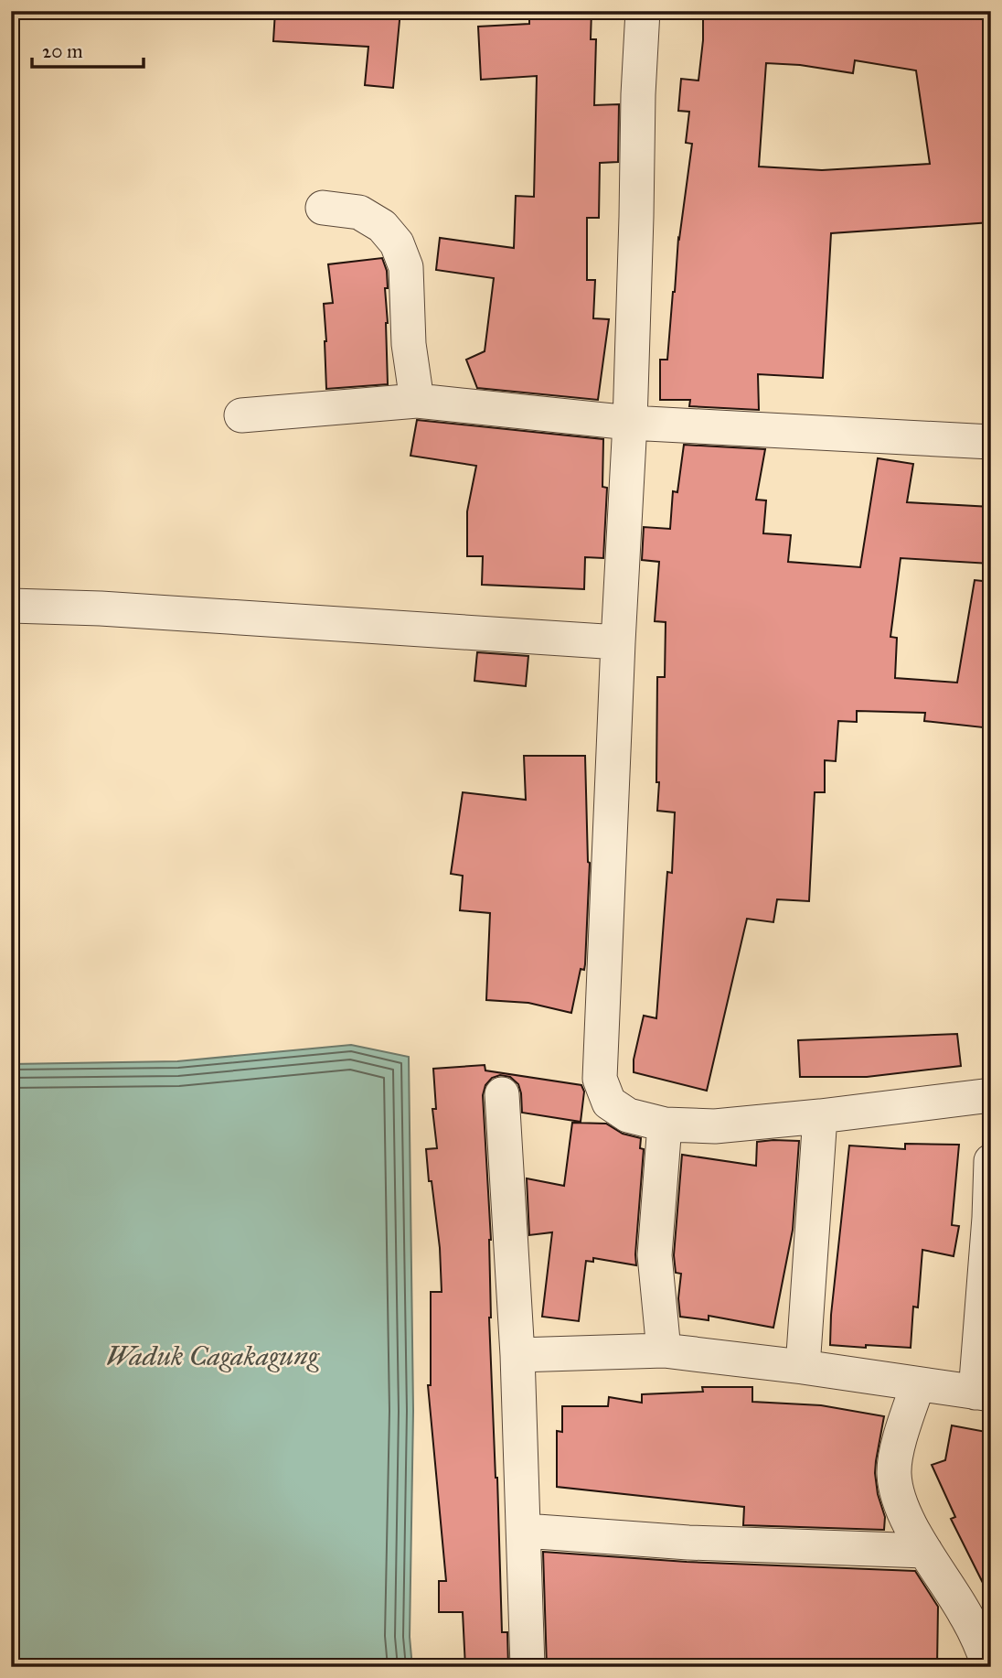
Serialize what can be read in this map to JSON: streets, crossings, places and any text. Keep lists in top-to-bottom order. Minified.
{"water":["Waduk Cagakagung"],"scale_bar":"20 m"}
